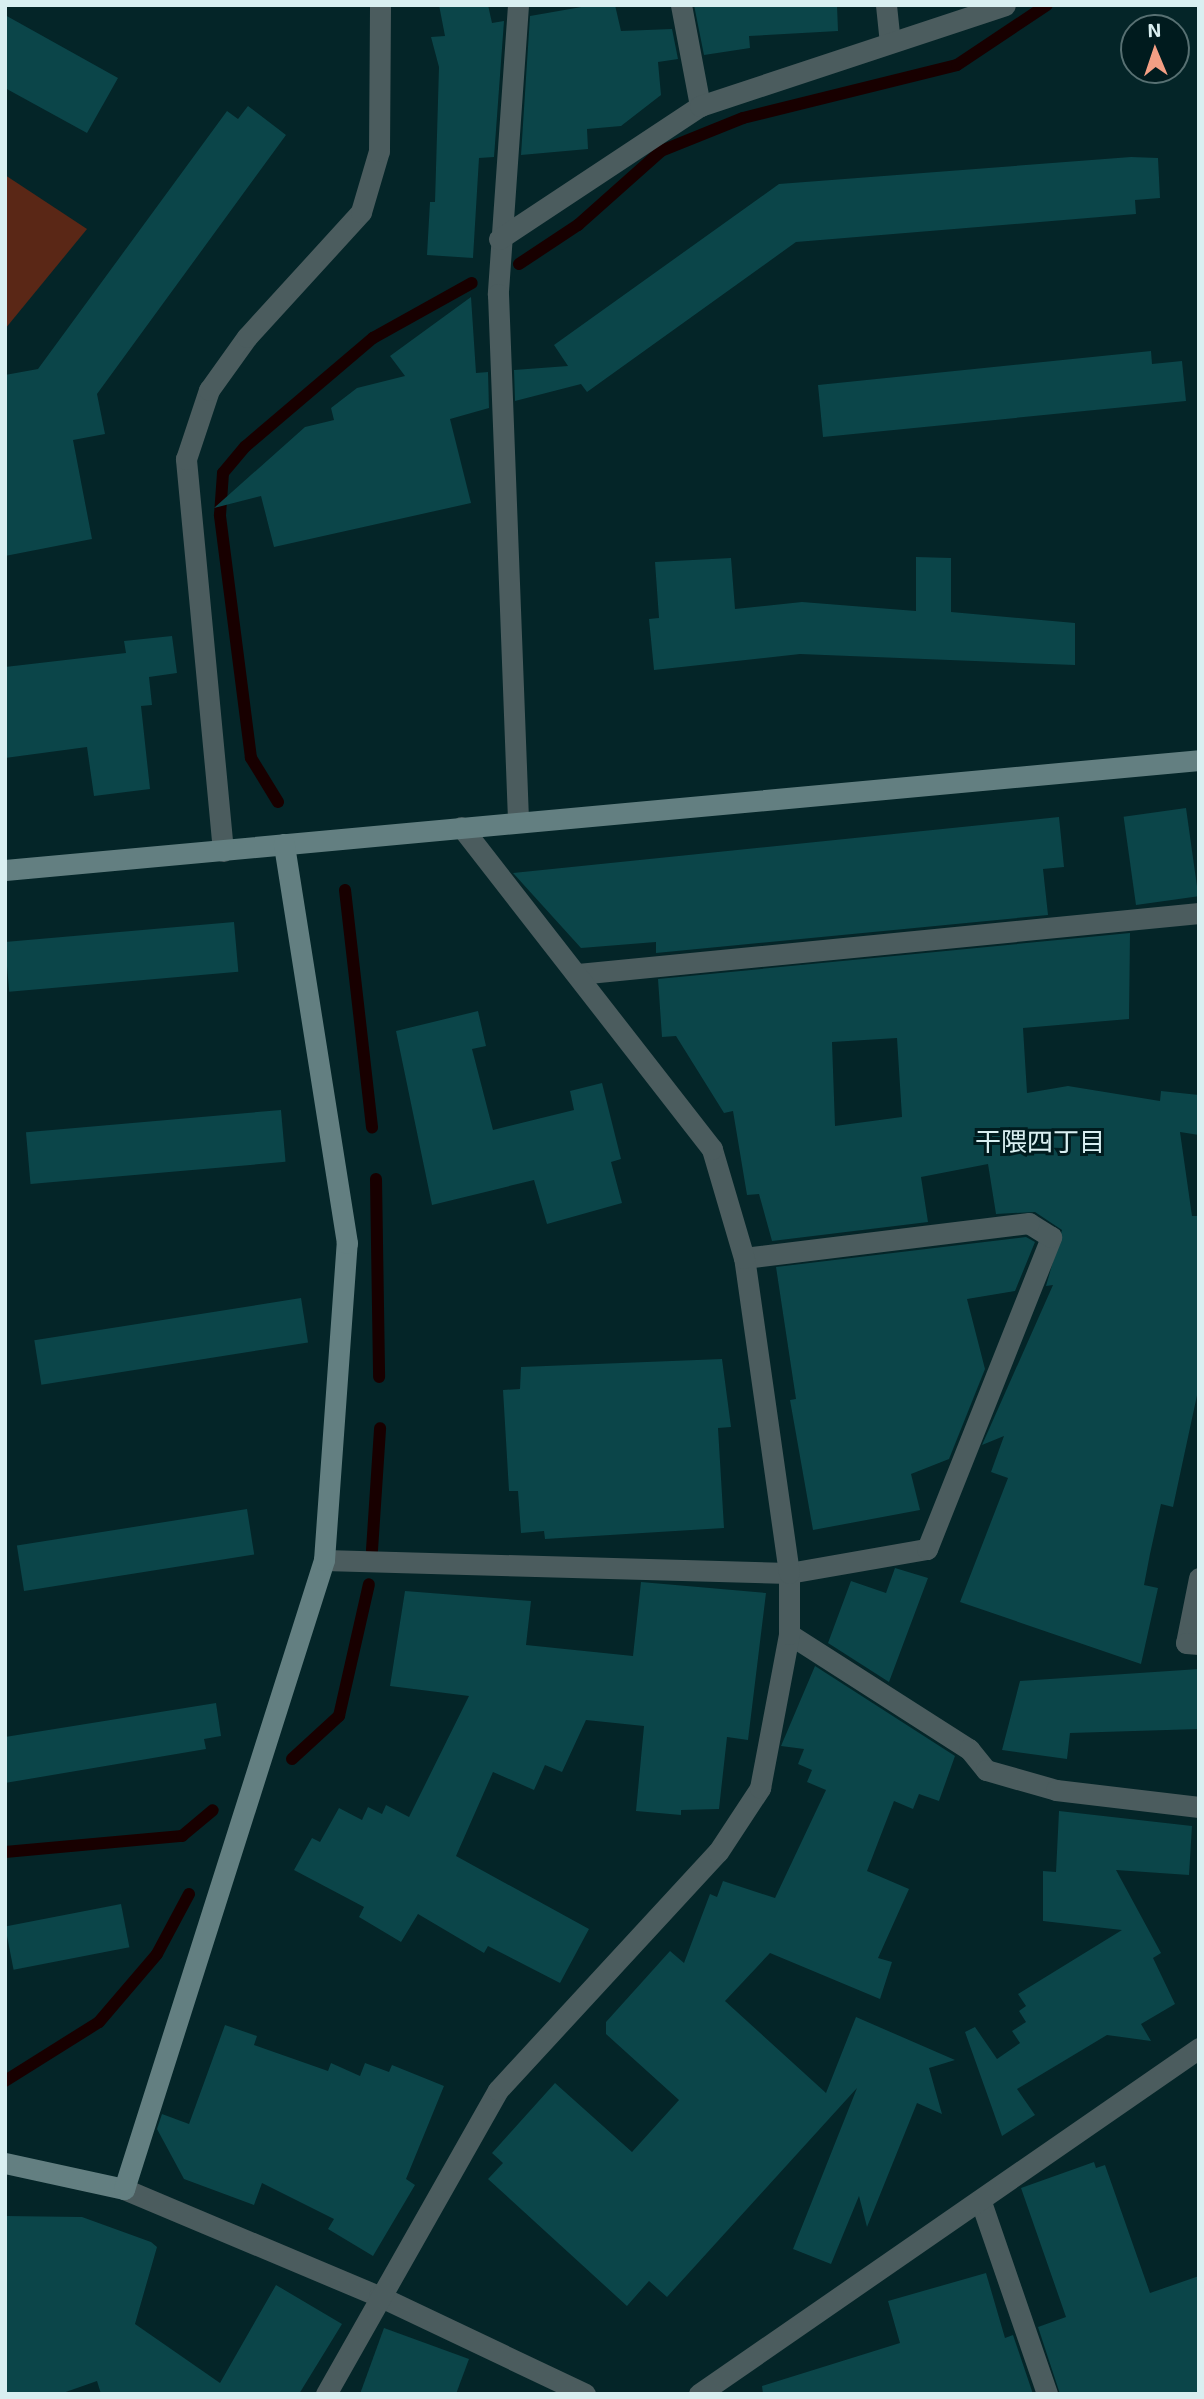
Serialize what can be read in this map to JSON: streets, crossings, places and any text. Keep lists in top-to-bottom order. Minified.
{"districts":["干隈四丁目"],"north":"top"}
